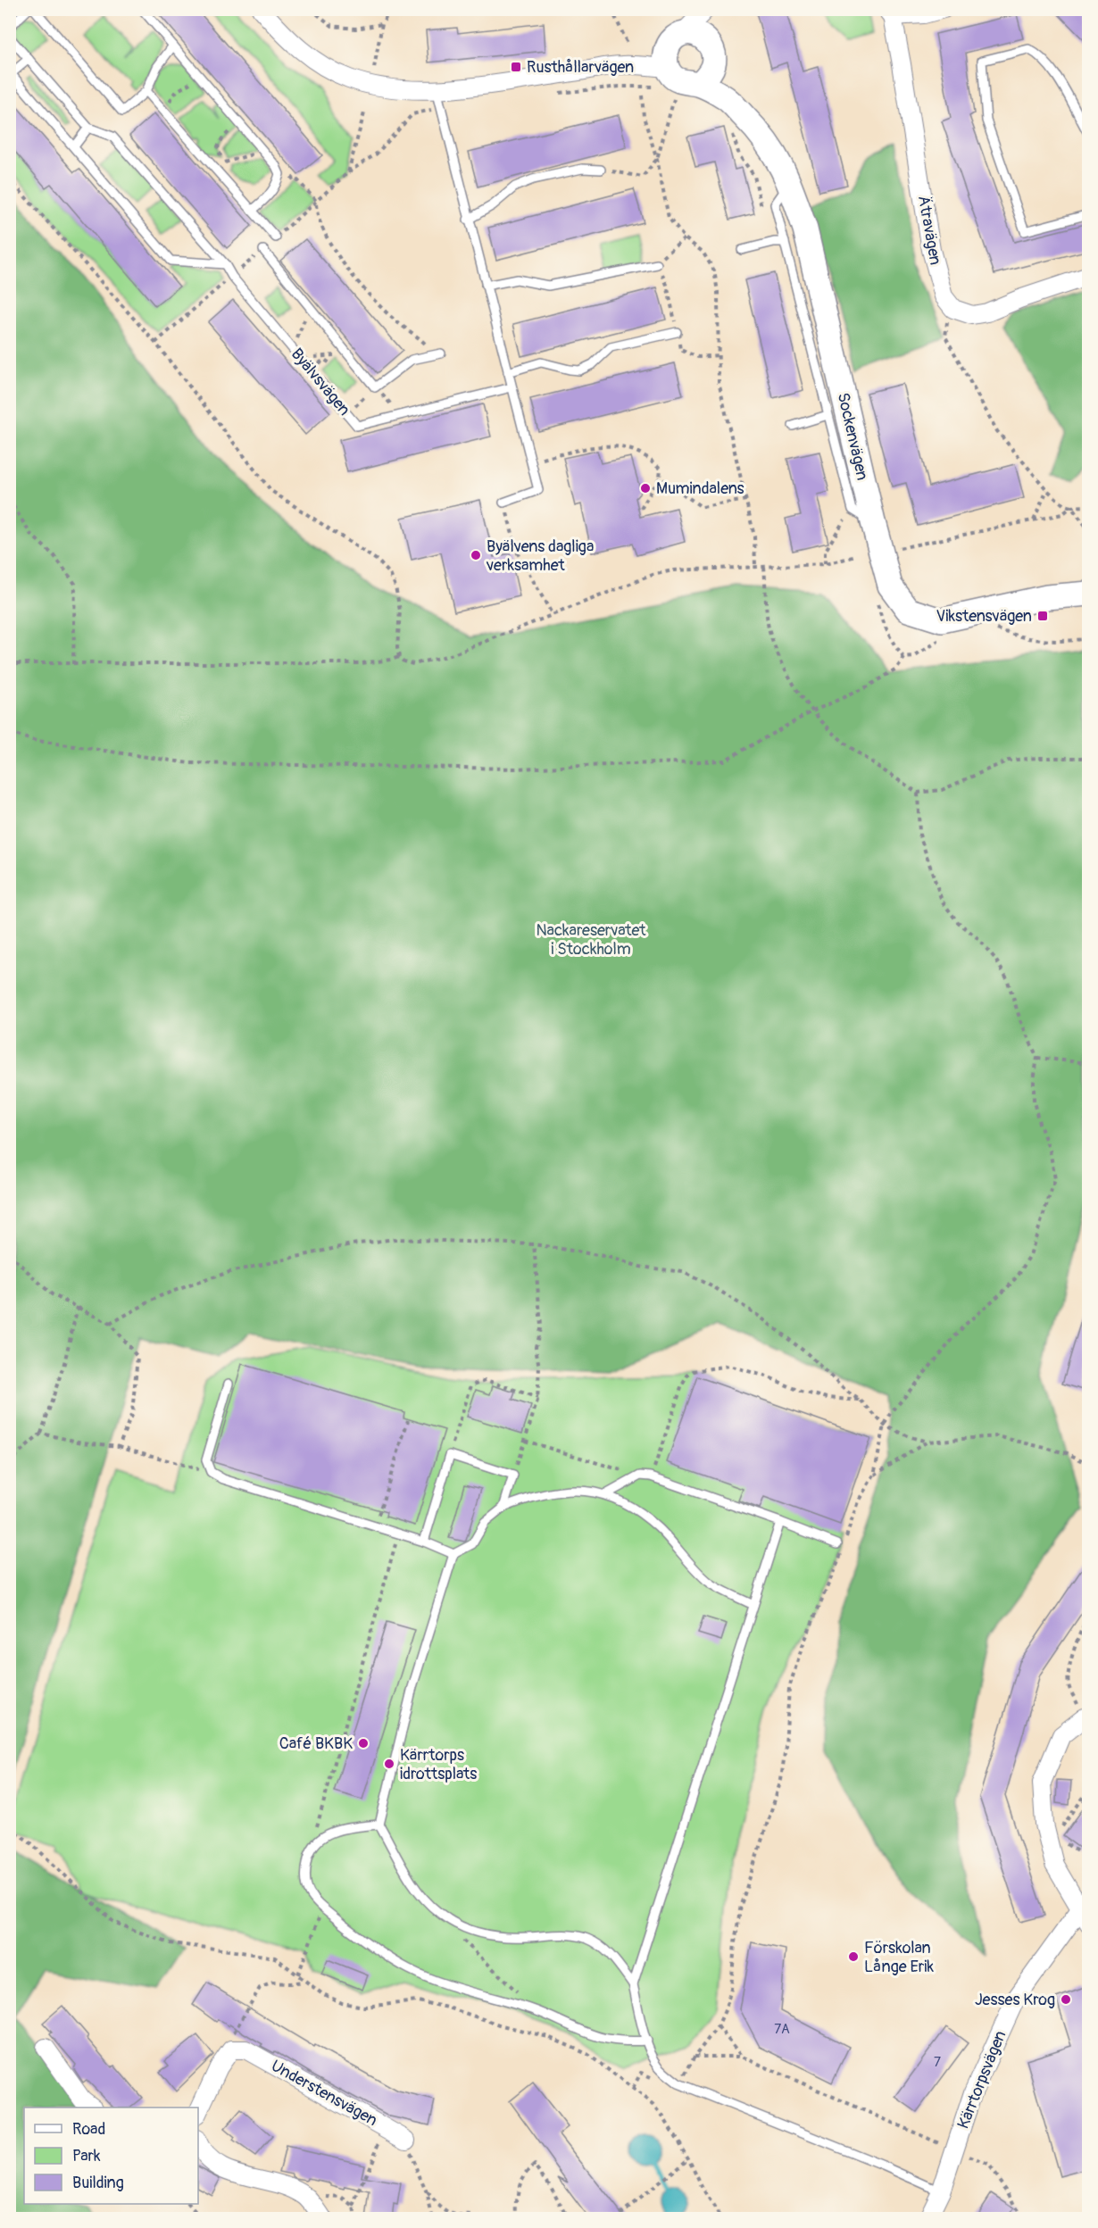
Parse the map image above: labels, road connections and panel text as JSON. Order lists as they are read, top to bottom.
{
  "streets": {
    "street": [
      "Ätravägen",
      "Sockenvägen",
      "Kärrtorpsvägen",
      "Understensvägen"
    ],
    "lane": ["Byälvsvägen"]
  },
  "parks": ["Nackareservatet i Stockholm"],
  "places": {
    "transit": ["Rusthållarvägen", "Vikstensvägen"],
    "other": [
      "Mumindalens",
      "Byälvens dagliga verksamhet",
      "Café BKBK",
      "Kärrtorps idrottsplats",
      "Förskolan Långe Erik",
      "Jesses Krog"
    ]
  },
  "house_numbers": ["7A", "7"],
  "legend": ["Road", "Park", "Building"]
}
